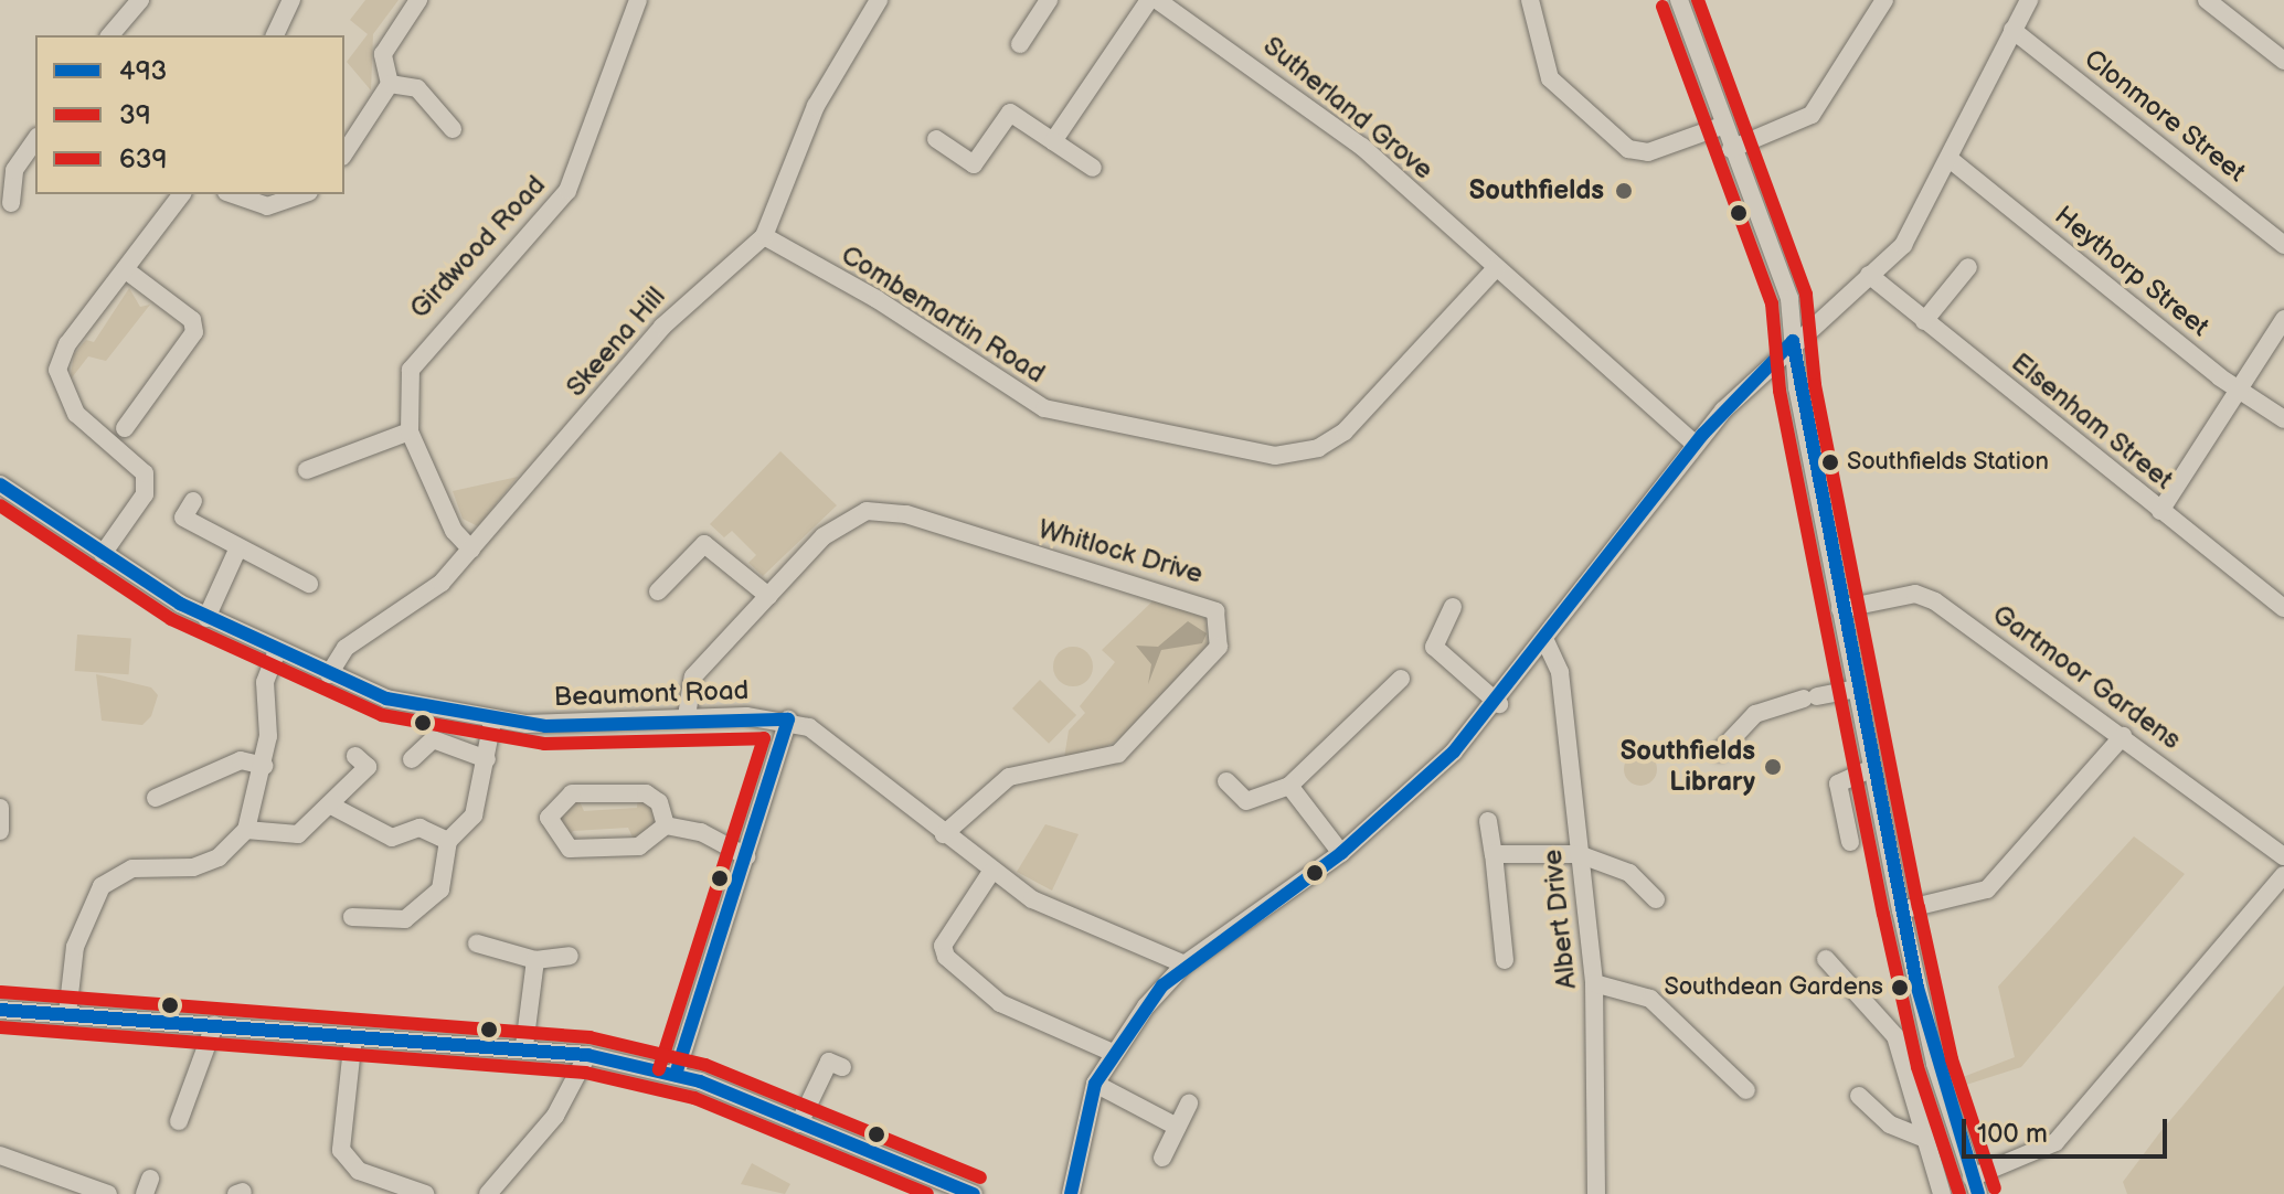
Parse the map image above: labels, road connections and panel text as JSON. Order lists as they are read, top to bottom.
{
  "streets": {
    "street": [
      "Sutherland Grove",
      "Clonmore Street",
      "Girdwood Road",
      "Heythorp Street",
      "Combemartin Road",
      "Skeena Hill",
      "Elsenham Street",
      "Whitlock Drive",
      "Gartmoor Gardens",
      "Beaumont Road",
      "Albert Drive"
    ]
  },
  "crossings": [
    ["Sutherland Grove", "Combemartin Road"],
    ["Girdwood Road", "Skeena Hill"],
    ["Combemartin Road", "Skeena Hill"],
    ["Skeena Hill", "Beaumont Road"],
    ["Whitlock Drive", "Beaumont Road"]
  ],
  "places": [
    "Southfields",
    "Southfields Station",
    "Southfields Library",
    "Southdean Gardens"
  ],
  "lines": ["transit line 639", "transit line 39", "transit line 493"],
  "legend": ["493", "39", "639"],
  "scale_bar": "100 m"
}
